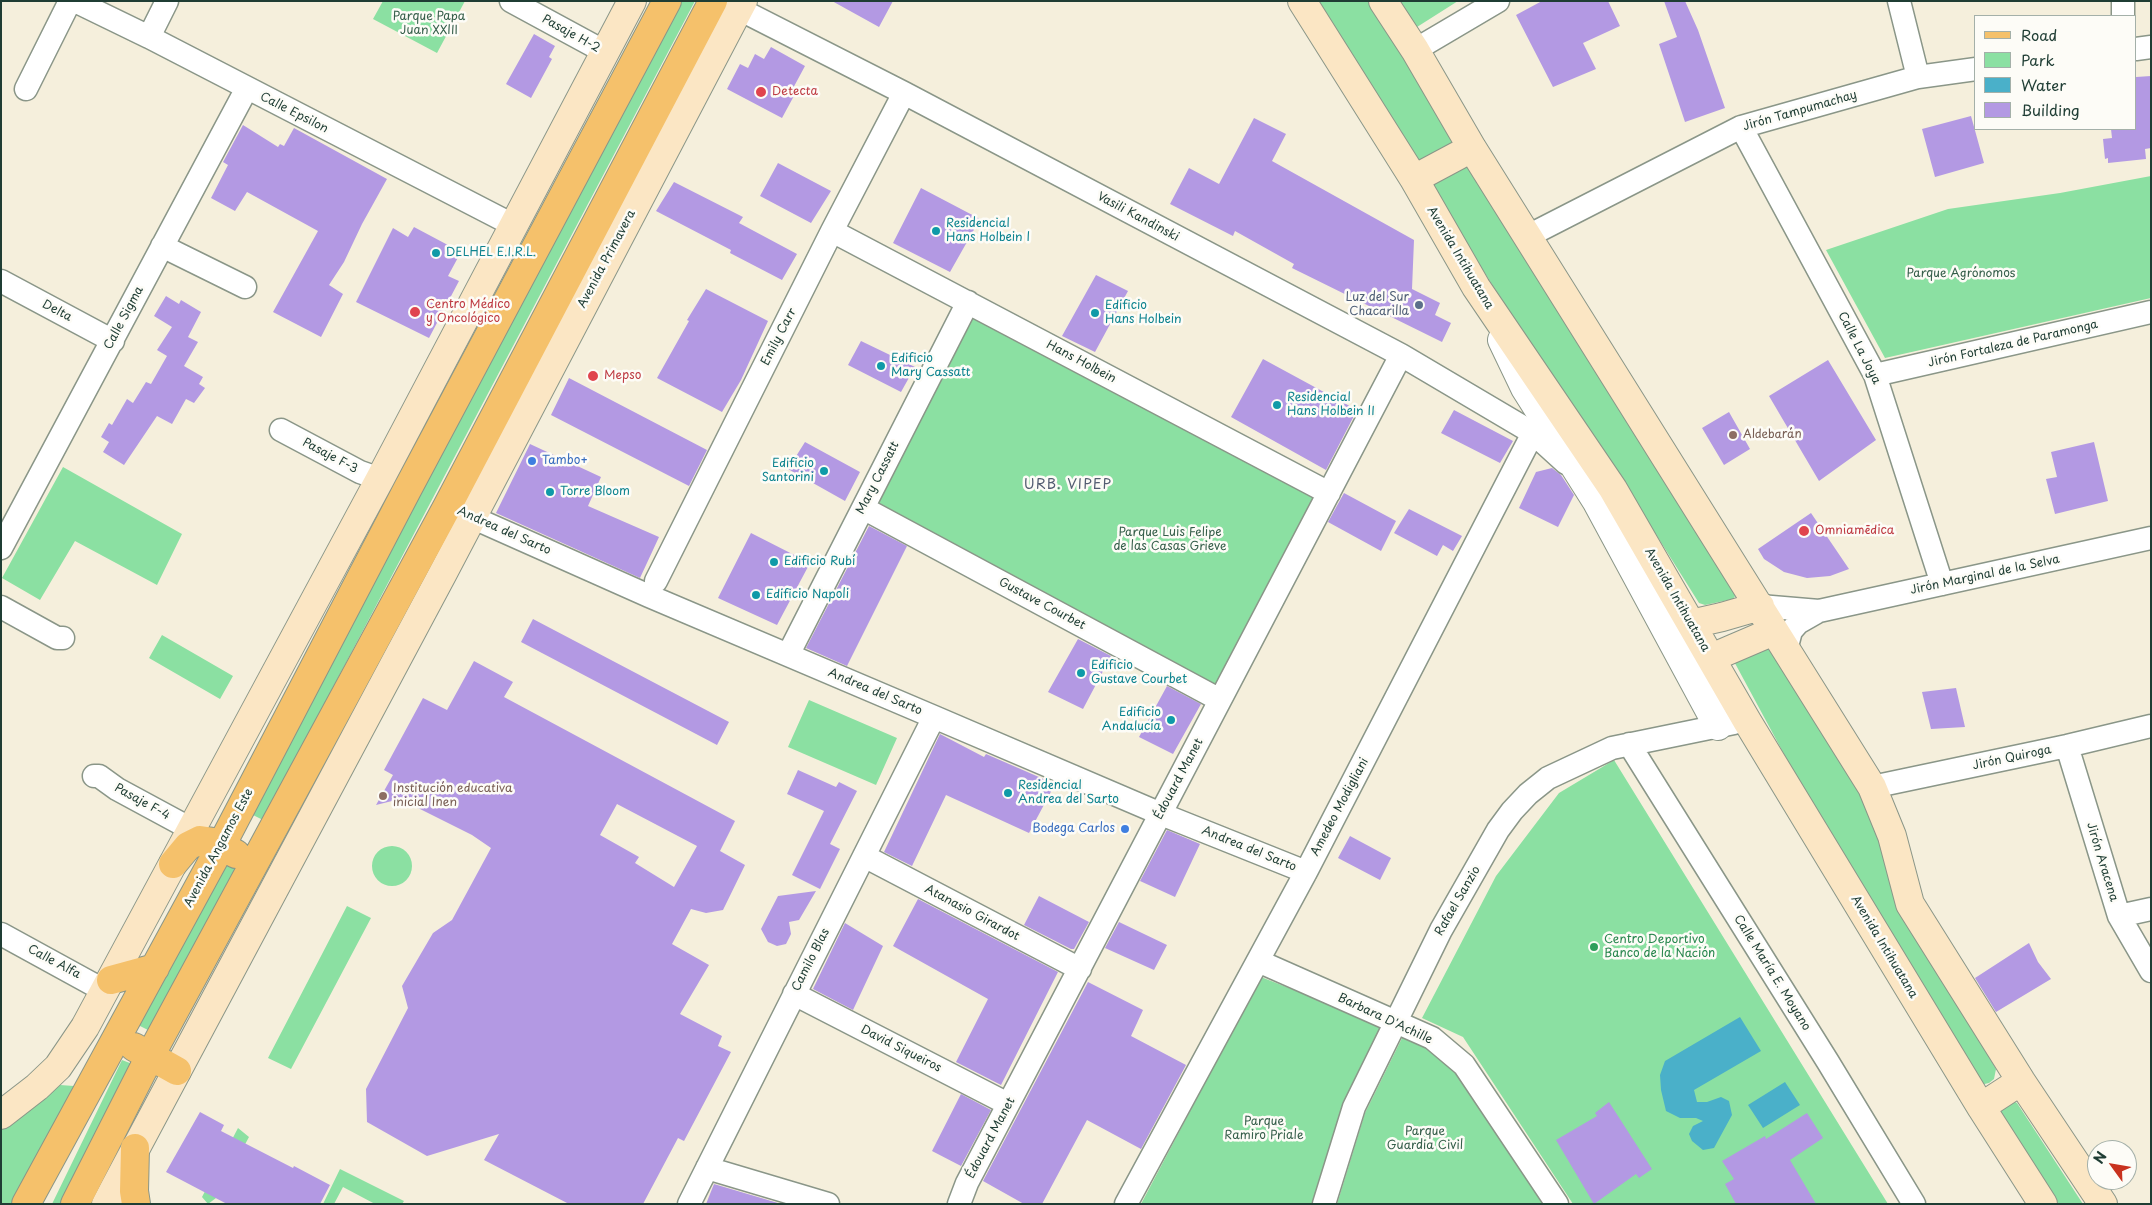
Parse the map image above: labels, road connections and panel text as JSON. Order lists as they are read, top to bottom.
{
  "streets": {
    "main road": ["Avenida Intihuatana", "Avenida Primavera", "Avenida Angamos Este"],
    "street": [
      "Pasaje H-2",
      "Jirón Tampumachay",
      "Calle Epsilon",
      "Vasili Kandinski",
      "Delta",
      "Calle Sigma",
      "Emily Carr",
      "Jirón Fortaleza de Paramonga",
      "Calle La Joya",
      "Hans Holbein",
      "Pasaje F-3",
      "Mary Cassatt",
      "Andrea del Sarto",
      "Jirón Marginal de la Selva",
      "Gustave Courbet",
      "Jirón Quiroga",
      "Édouard Manet",
      "Pasaje F-4",
      "Amedeo Modigliani",
      "Jirón Aracena",
      "Rafael Sanzio",
      "Atanasio Girardot",
      "Camilo Blas",
      "Calle Alfa",
      "Calle María E. Moyano",
      "Barbara D'Achille",
      "David Siqueiros"
    ]
  },
  "crossings": [
    ["Jirón Tampumachay", "Calle La Joya"],
    ["Calle Epsilon", "Calle Sigma"],
    ["Vasili Kandinski", "Avenida Primavera"],
    ["Vasili Kandinski", "Emily Carr"],
    ["Vasili Kandinski", "Édouard Manet"],
    ["Vasili Kandinski", "Amedeo Modigliani"],
    ["Avenida Intihuatana", "Rafael Sanzio"],
    ["Avenida Primavera", "Andrea del Sarto"],
    ["Delta", "Calle Sigma"],
    ["Emily Carr", "Hans Holbein"],
    ["Jirón Fortaleza de Paramonga", "Calle La Joya"],
    ["Calle La Joya", "Jirón Marginal de la Selva"],
    ["Hans Holbein", "Mary Cassatt"],
    ["Hans Holbein", "Édouard Manet"],
    ["Mary Cassatt", "Andrea del Sarto"],
    ["Mary Cassatt", "Gustave Courbet"],
    ["Andrea del Sarto", "Édouard Manet"],
    ["Andrea del Sarto", "Amedeo Modigliani"],
    ["Andrea del Sarto", "Camilo Blas"],
    ["Gustave Courbet", "Édouard Manet"],
    ["Jirón Quiroga", "Jirón Aracena"],
    ["Édouard Manet", "Atanasio Girardot"],
    ["Édouard Manet", "David Siqueiros"],
    ["Amedeo Modigliani", "Barbara D'Achille"],
    ["Rafael Sanzio", "Calle María E. Moyano"],
    ["Rafael Sanzio", "Barbara D'Achille"],
    ["Atanasio Girardot", "Camilo Blas"],
    ["Camilo Blas", "David Siqueiros"]
  ],
  "districts": ["URB. VIPEP"],
  "parks": [
    "Parque Papa Juan XXIII",
    "Parque Agrónomos",
    "Parque Luis Felipe de las Casas Grieve",
    "Parque Ramiro Priale",
    "Parque Guardia Civil"
  ],
  "places": [
    "Detecta",
    "Residencial Hans Holbein I",
    "DELHEL E.I.R.L.",
    "Luz del Sur Chacarilla",
    "Centro Médico y Oncológico",
    "Edificio Hans Holbein",
    "Edificio Mary Cassatt",
    "Mepso",
    "Residencial Hans Holbein II",
    "Aldebarán",
    "Tambo+",
    "Edificio Santorini",
    "Torre Bloom",
    "Omniamēdica",
    "Edificio Rubí",
    "Edificio Napoli",
    "Edificio Gustave Courbet",
    "Edificio Andalucía",
    "Residencial Andrea del Sarto",
    "Institución educativa inicial Inen",
    "Bodega Carlos",
    "Centro Deportivo Banco de la Nación"
  ],
  "legend": [
    "Road",
    "Park",
    "Water",
    "Building"
  ],
  "north": "top left"
}
